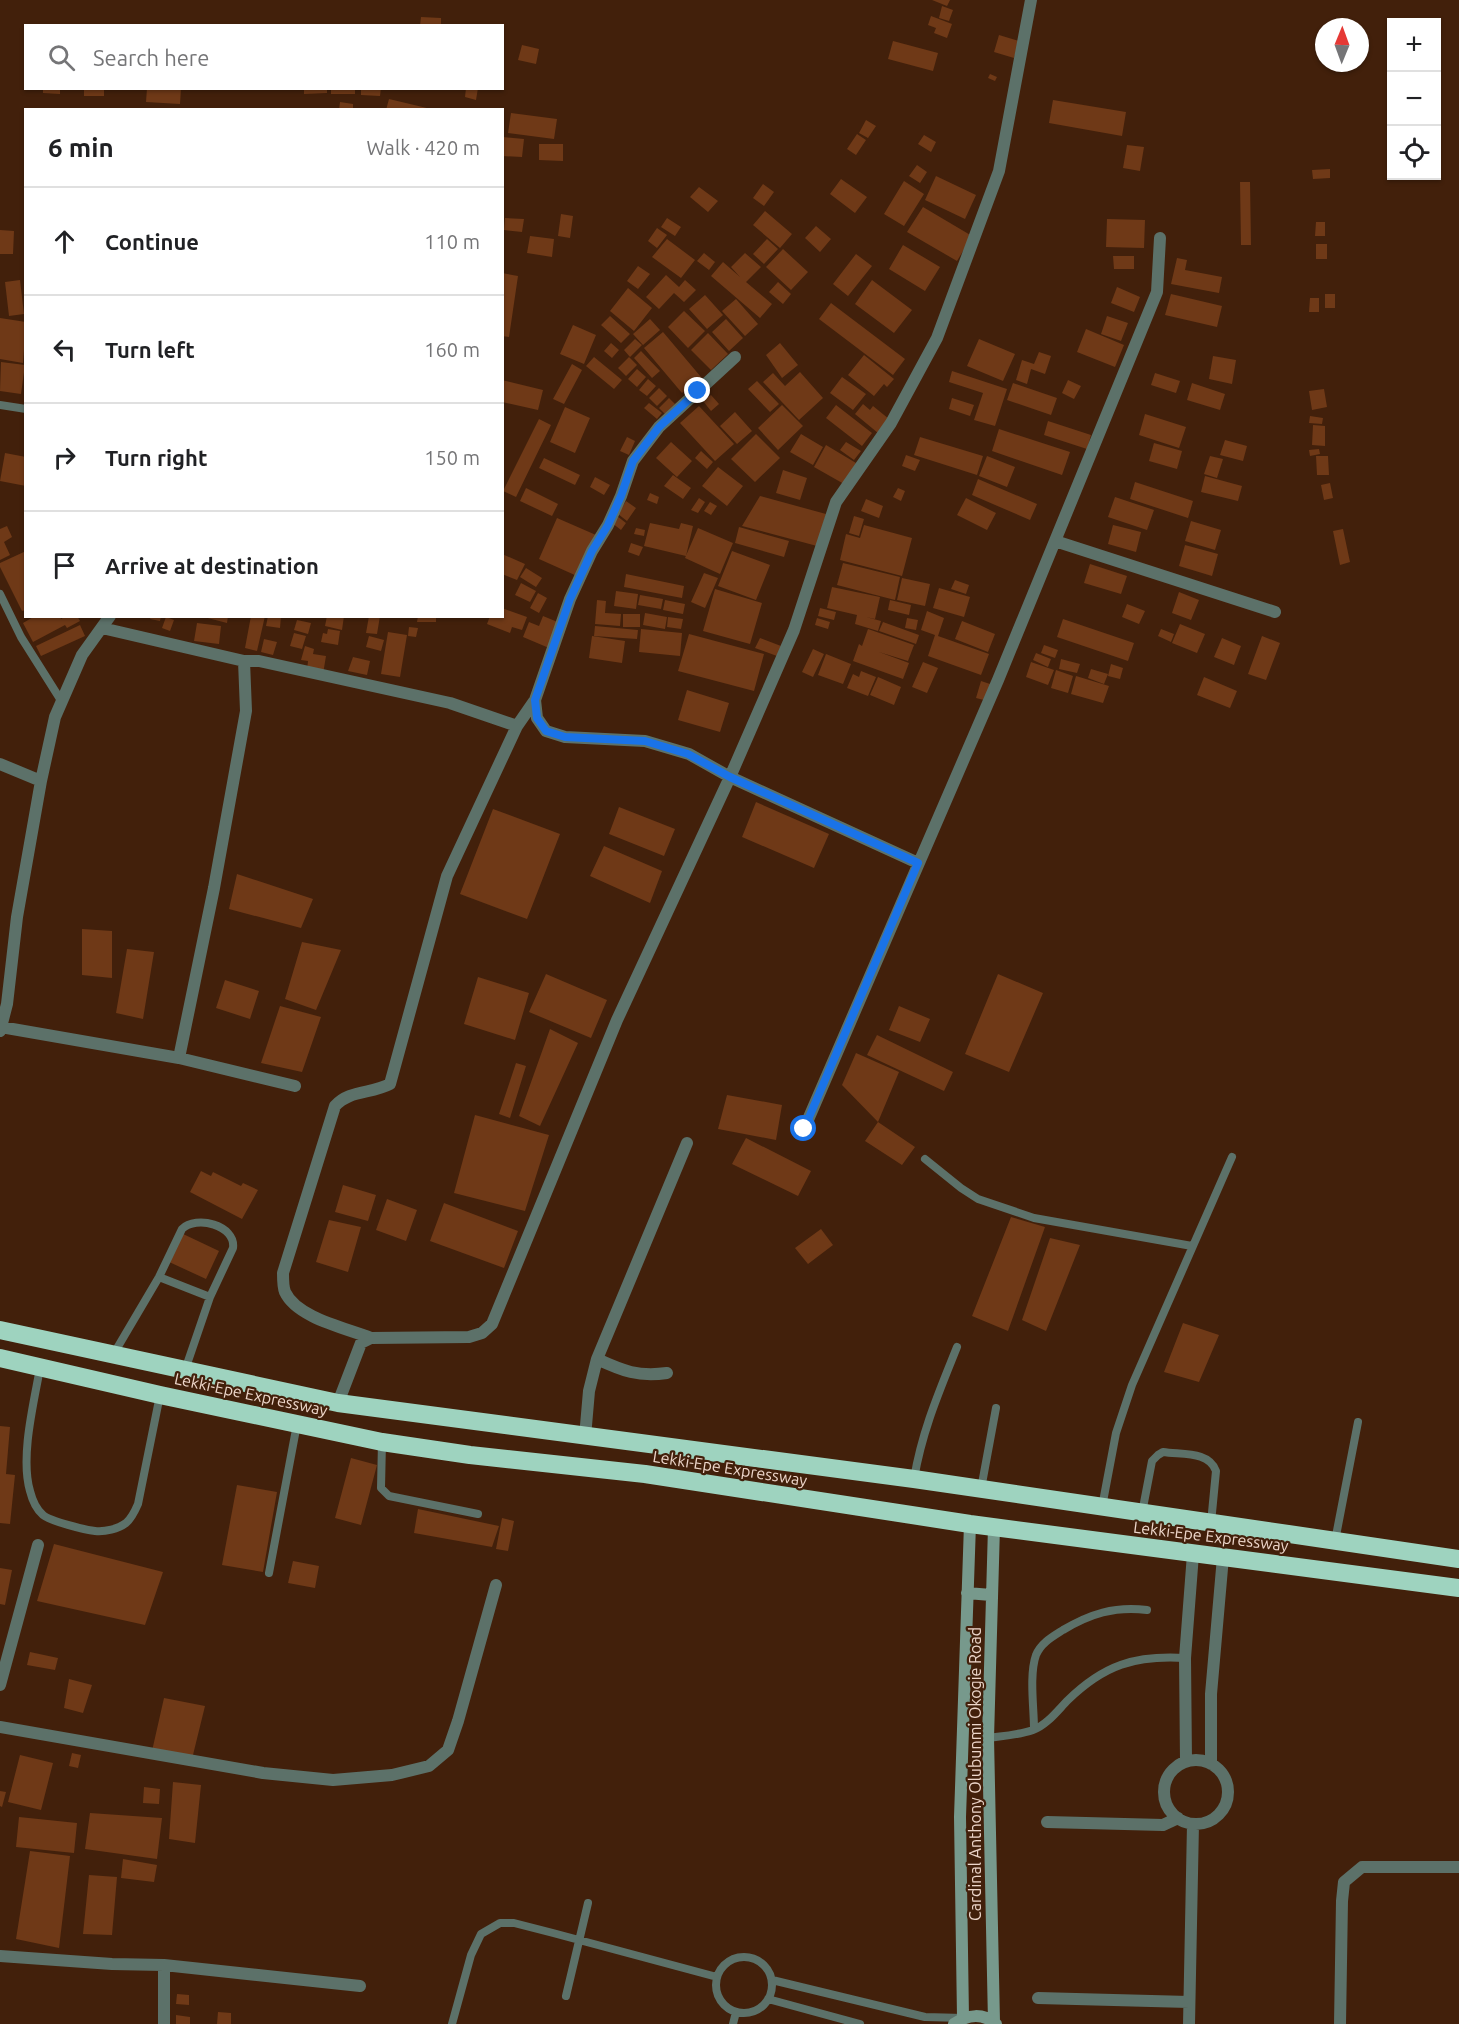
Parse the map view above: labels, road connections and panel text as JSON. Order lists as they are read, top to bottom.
{
  "streets": {
    "highway": ["Lekki-Epe Expressway"],
    "street": ["Cardinal Anthony Olubunmi Okogie Road"]
  },
  "crossings": [
    ["Lekki-Epe Expressway", "Cardinal Anthony Olubunmi Okogie Road"]
  ],
  "north": "top",
  "page": {
    "map_buttons": ["+", "−"],
    "search": "Search here",
    "heading": ["6 min", "Walk · 420 m"],
    "list": [
      ["Continue", "110 m"],
      ["Turn left", "160 m"],
      ["Turn right", "150 m"],
      "Arrive at destination"
    ]
  }
}
